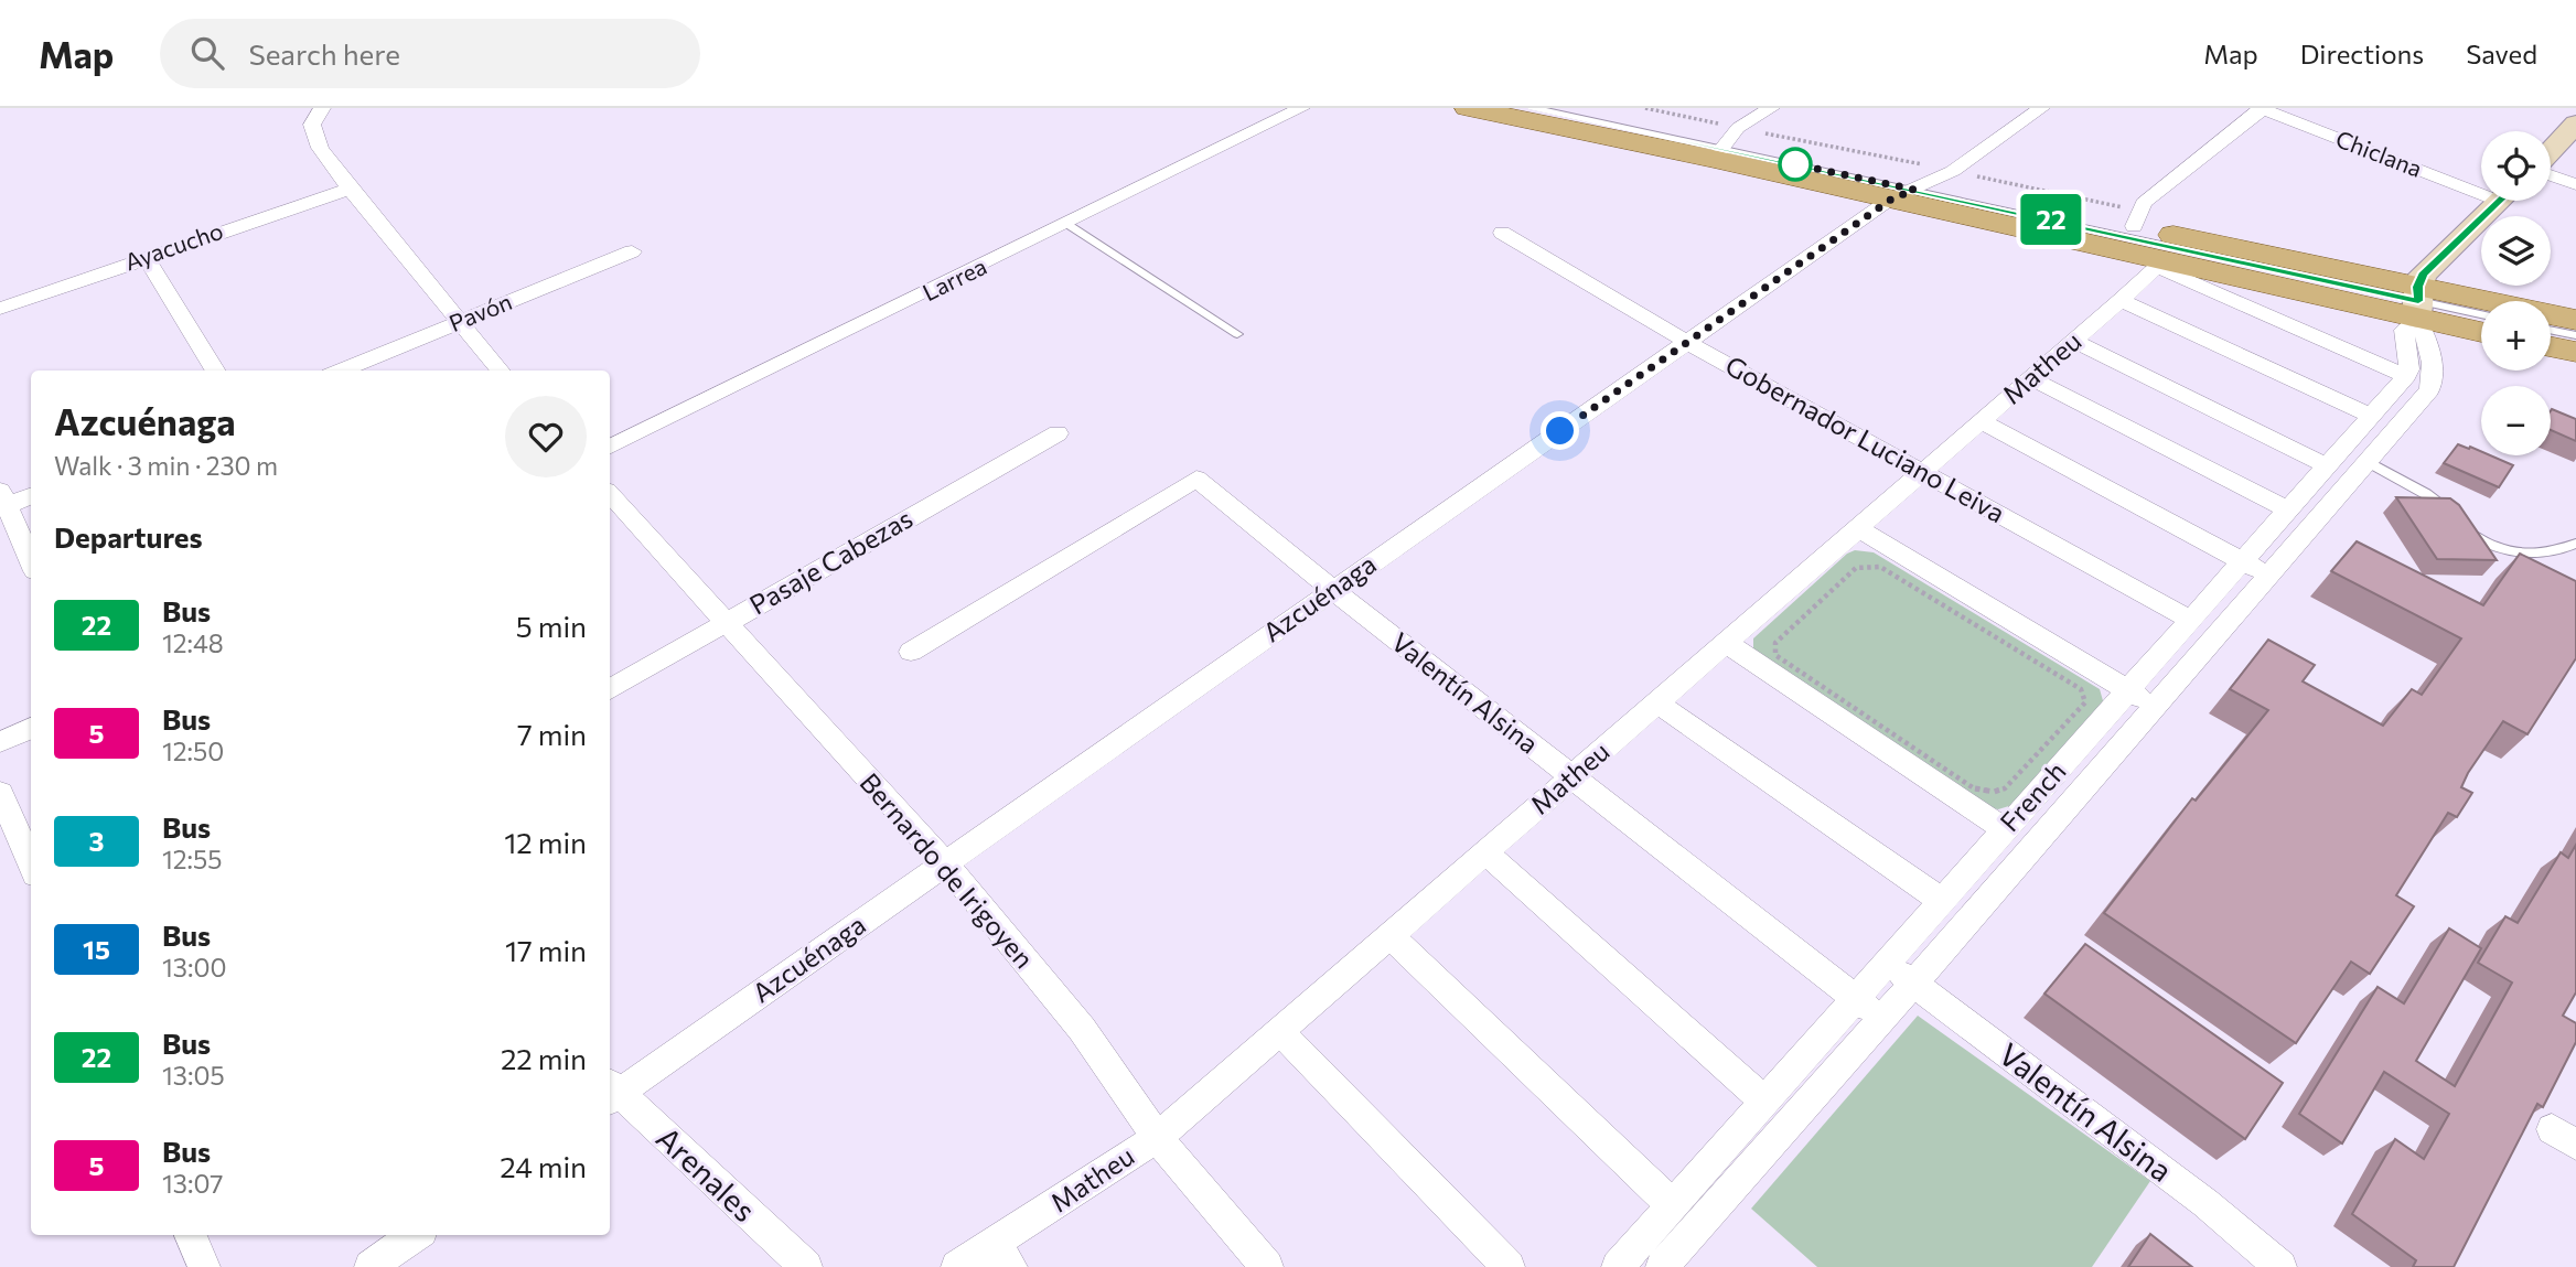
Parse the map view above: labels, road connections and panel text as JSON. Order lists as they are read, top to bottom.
{
  "streets": {
    "street": [
      "Chiclana",
      "Ayacucho",
      "Larrea",
      "Pavón",
      "Matheu",
      "Gobernador Luciano Leiva",
      "Pasaje Cabezas",
      "Azcuénaga",
      "Valentín Alsina",
      "French",
      "Bernardo de Irigoyen",
      "Arenales"
    ]
  },
  "crossings": [
    ["Matheu", "Gobernador Luciano Leiva"],
    ["Matheu", "Valentín Alsina"],
    ["Matheu", "Bernardo de Irigoyen"],
    ["Gobernador Luciano Leiva", "Azcuénaga"],
    ["Gobernador Luciano Leiva", "French"],
    ["Pasaje Cabezas", "Bernardo de Irigoyen"],
    ["Azcuénaga", "Valentín Alsina"],
    ["Azcuénaga", "Bernardo de Irigoyen"],
    ["Azcuénaga", "Arenales"],
    ["Valentín Alsina", "French"]
  ],
  "lines": ["bus line 22"],
  "page": {
    "header": "Map",
    "search": "Search here",
    "nav": ["Map", "Directions", "Saved"],
    "on_map": "22",
    "map_buttons": ["+", "−"],
    "heading": [
      ["Azcuénaga", "Walk · 3 min · 230 m"],
      "Departures"
    ],
    "list": [
      {
        "mark": "22",
        "name": "Bus",
        "note": "12:48",
        "value": "5 min"
      },
      {
        "mark": "5",
        "name": "Bus",
        "note": "12:50",
        "value": "7 min"
      },
      {
        "mark": "3",
        "name": "Bus",
        "note": "12:55",
        "value": "12 min"
      },
      {
        "mark": "15",
        "name": "Bus",
        "note": "13:00",
        "value": "17 min"
      },
      {
        "mark": "22",
        "name": "Bus",
        "note": "13:05",
        "value": "22 min"
      },
      {
        "mark": "5",
        "name": "Bus",
        "note": "13:07",
        "value": "24 min"
      }
    ]
  }
}
